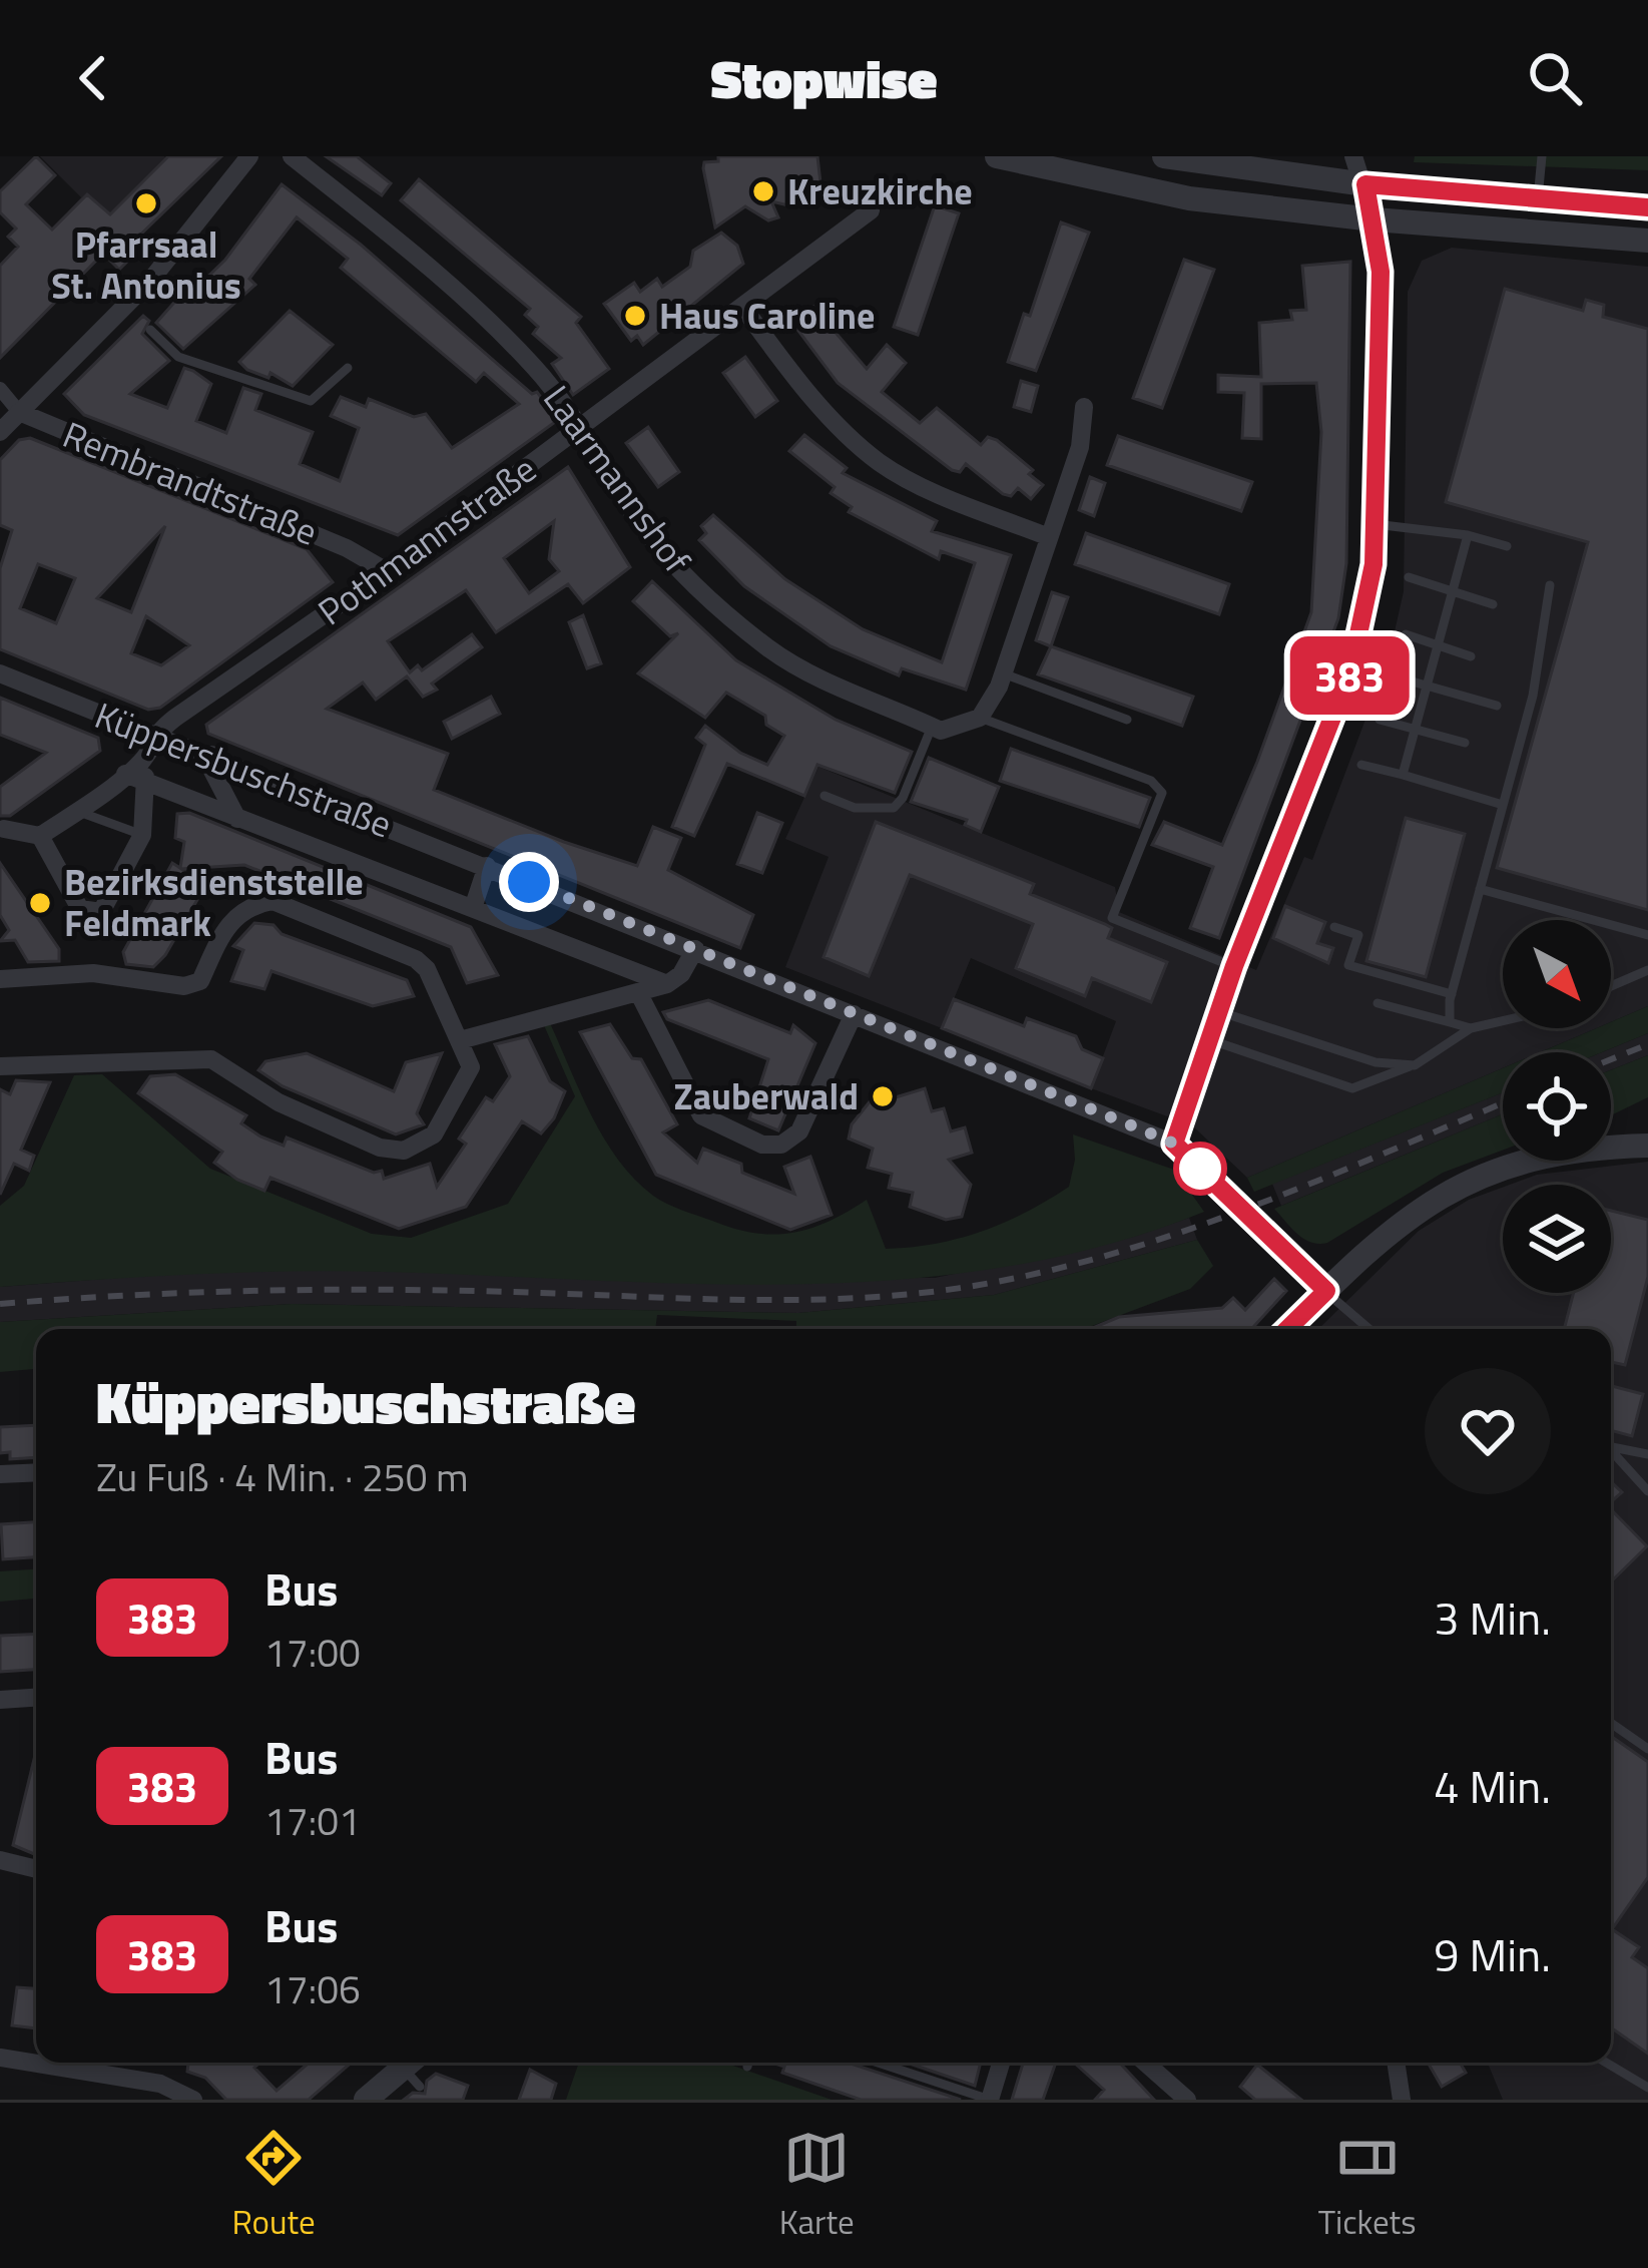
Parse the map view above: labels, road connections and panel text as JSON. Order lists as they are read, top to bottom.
{
  "streets": {
    "street": [
      "Laarmannshof",
      "Rembrandtstraße",
      "Pothmannstraße",
      "Küppersbuschstraße"
    ]
  },
  "crossings": [
    ["Laarmannshof", "Pothmannstraße"],
    ["Rembrandtstraße", "Pothmannstraße"],
    ["Pothmannstraße", "Küppersbuschstraße"]
  ],
  "places": [
    "Kreuzkirche",
    "Pfarrsaal St. Antonius",
    "Haus Caroline",
    "Bezirksdienststelle Feldmark",
    "Zauberwald"
  ],
  "lines": ["bus line 383"],
  "north": "bottom right",
  "page": {
    "header": "Stopwise",
    "on_map": "383",
    "heading": ["Küppersbuschstraße", "Zu Fuß · 4 Min. · 250 m"],
    "list": [
      {
        "mark": "383",
        "name": "Bus",
        "note": "17:00",
        "value": "3 Min."
      },
      {
        "mark": "383",
        "name": "Bus",
        "note": "17:01",
        "value": "4 Min."
      },
      {
        "mark": "383",
        "name": "Bus",
        "note": "17:06",
        "value": "9 Min."
      }
    ],
    "tabs": ["Route", "Karte", "Tickets"]
  }
}
